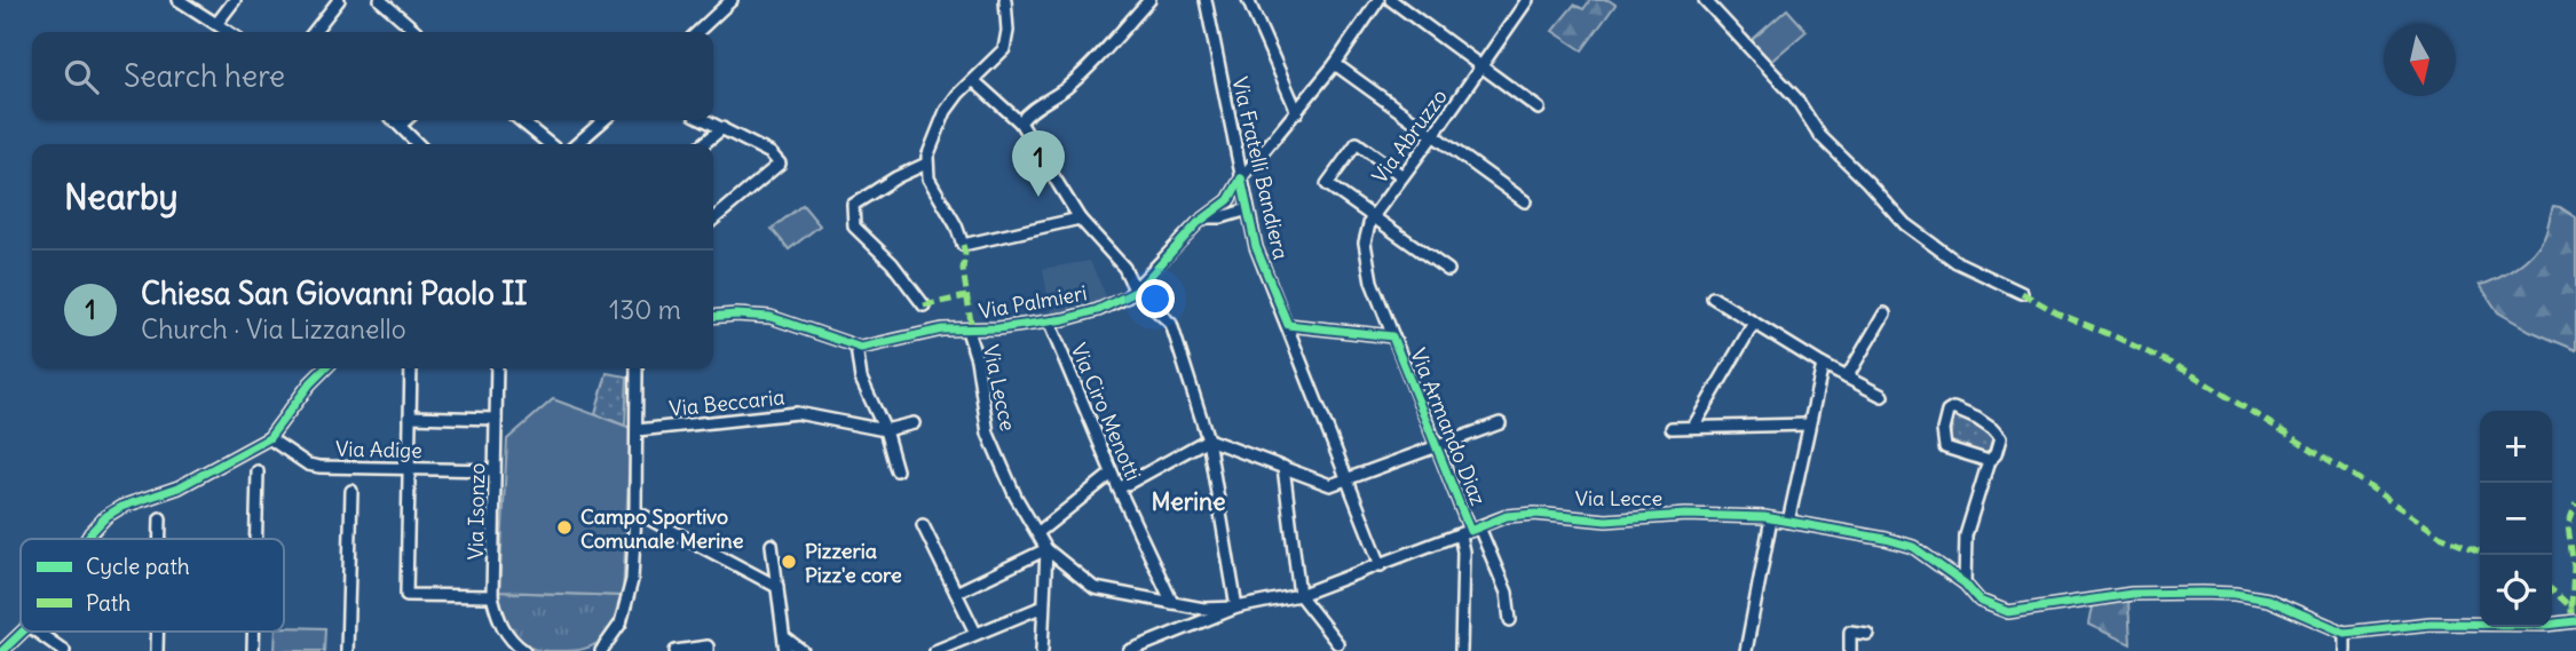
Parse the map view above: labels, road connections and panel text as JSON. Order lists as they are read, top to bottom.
{
  "streets": {
    "street": [
      "Via Abruzzo",
      "Via Fratelli Bandiera",
      "Via Palmieri",
      "Via Lecce",
      "Via Beccaria",
      "Via Ciro Menotti",
      "Via Armando Diaz",
      "Via Adige",
      "Via Isonzo"
    ]
  },
  "crossings": [
    ["Via Abruzzo", "Via Armando Diaz"],
    ["Via Fratelli Bandiera", "Via Palmieri"],
    ["Via Fratelli Bandiera", "Via Lecce"],
    ["Via Palmieri", "Via Lecce"],
    ["Via Palmieri", "Via Ciro Menotti"],
    ["Via Lecce", "Via Ciro Menotti"],
    ["Via Lecce", "Via Armando Diaz"],
    ["Via Adige", "Via Isonzo"]
  ],
  "districts": ["Merine"],
  "places": ["Campo Sportivo Comunale Merine", "Pizzeria Pizz'e core"],
  "legend": ["Cycle path", "Path"],
  "north": "bottom",
  "page": {
    "search": "Search here",
    "pins": "1",
    "heading": "Nearby",
    "list": [
      {
        "mark": "1",
        "name": "Chiesa San Giovanni Paolo II",
        "note": "Church · Via Lizzanello",
        "value": "130 m"
      }
    ],
    "map_buttons": ["+", "−"]
  }
}
